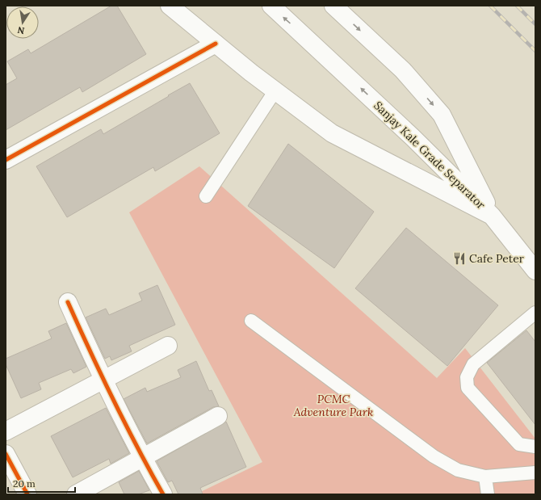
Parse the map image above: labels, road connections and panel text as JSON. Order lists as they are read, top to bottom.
{
  "streets": {
    "main road": ["Sanjay Kale Grade Separator"]
  },
  "parks": ["PCMC Adventure Park"],
  "places": {
    "restaurant": ["Cafe Peter"]
  },
  "scale_bar": "20 m",
  "north": "bottom"
}
